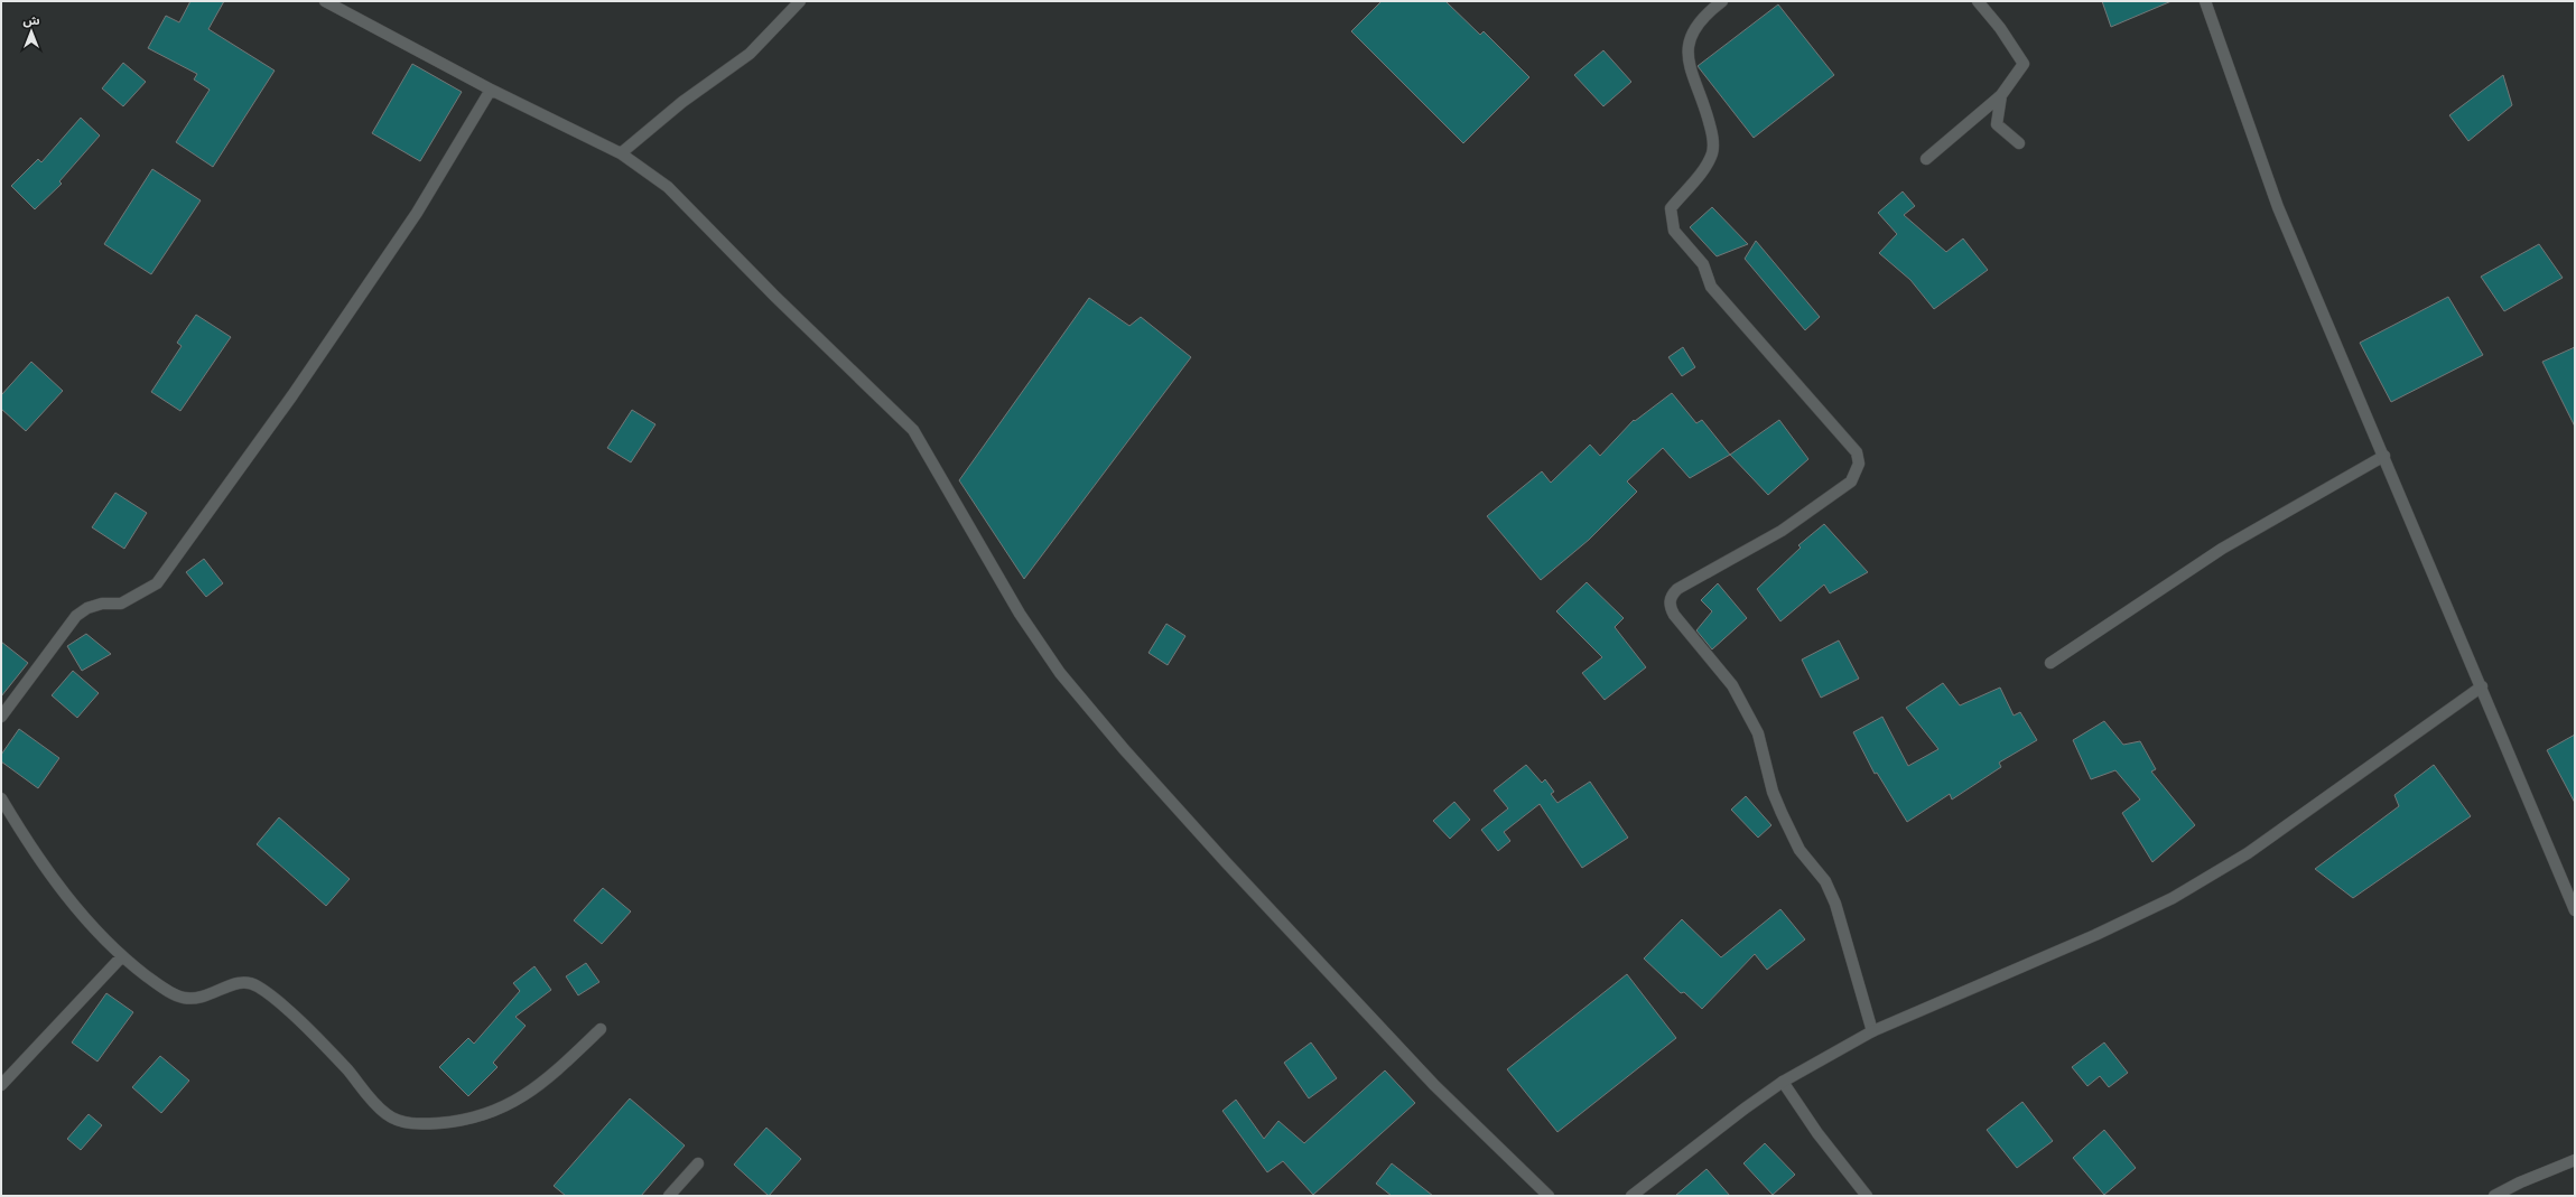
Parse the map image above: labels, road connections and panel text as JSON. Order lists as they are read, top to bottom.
{
  "north": "top"
}
